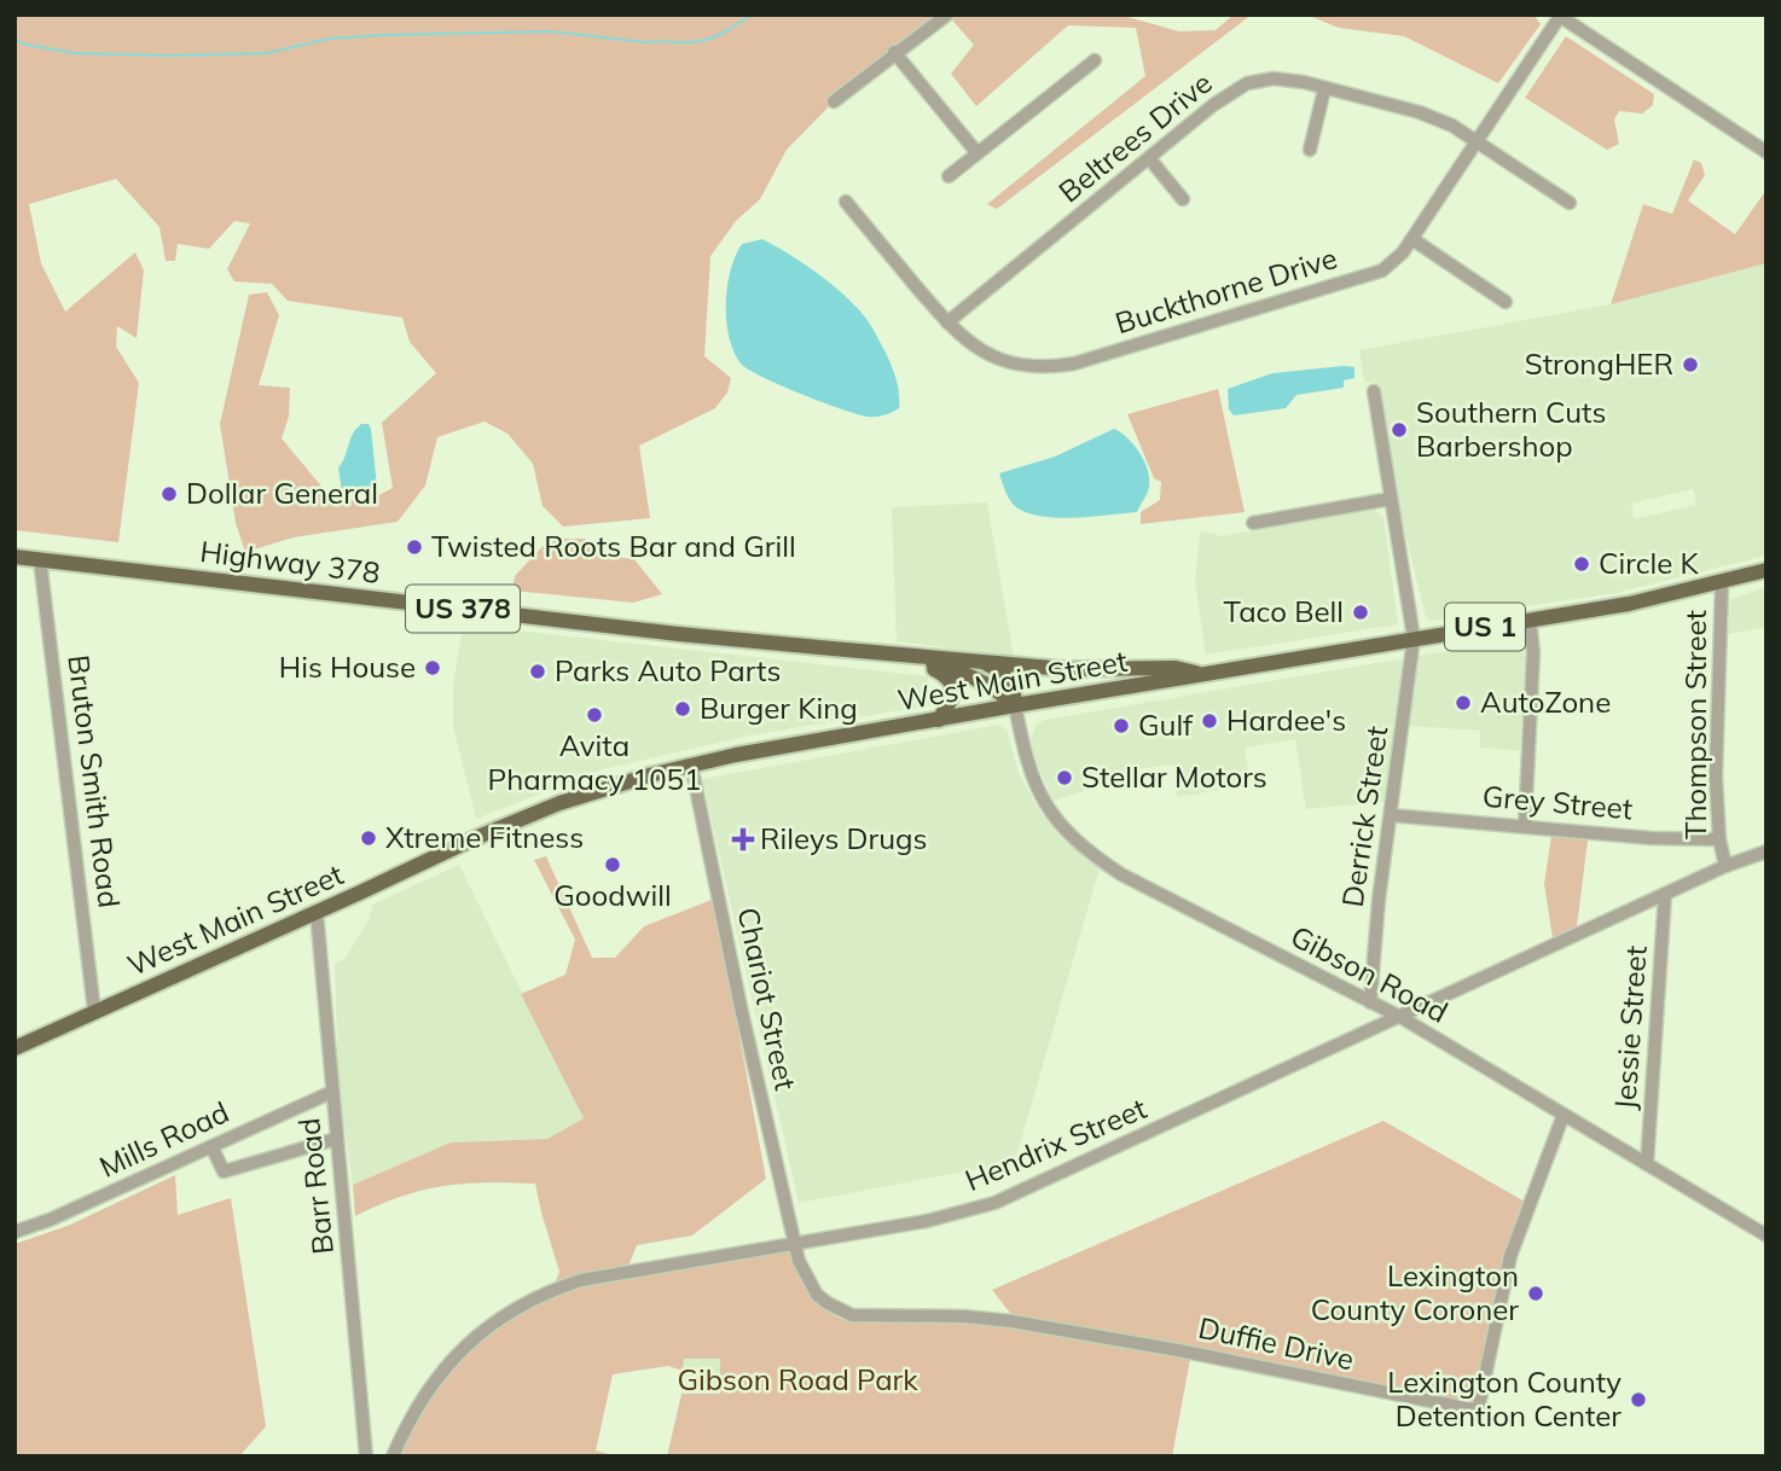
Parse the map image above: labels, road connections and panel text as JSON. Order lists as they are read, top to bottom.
{
  "streets": {
    "main road": [
      "Highway 378",
      "US 378",
      "US 1",
      "West Main Street"
    ],
    "street": [
      "Beltrees Drive",
      "Buckthorne Drive",
      "Thompson Street",
      "Bruton Smith Road",
      "Grey Street",
      "Derrick Street",
      "Gibson Road",
      "Chariot Street",
      "Jessie Street",
      "Mills Road",
      "Hendrix Street",
      "Barr Road",
      "Duffie Drive"
    ]
  },
  "crossings": [
    ["Beltrees Drive", "Buckthorne Drive"],
    ["Highway 378", "US 378"],
    ["Highway 378", "Bruton Smith Road"],
    ["US 378", "West Main Street"],
    ["US 378", "Gibson Road"],
    ["West Main Street", "Thompson Street"],
    ["West Main Street", "Bruton Smith Road"],
    ["West Main Street", "Derrick Street"],
    ["West Main Street", "Gibson Road"],
    ["West Main Street", "Chariot Street"],
    ["West Main Street", "Barr Road"],
    ["Thompson Street", "Grey Street"],
    ["Thompson Street", "Hendrix Street"],
    ["Grey Street", "Derrick Street"],
    ["Derrick Street", "Gibson Road"],
    ["Gibson Road", "Jessie Street"],
    ["Gibson Road", "Hendrix Street"],
    ["Gibson Road", "Duffie Drive"],
    ["Chariot Street", "Hendrix Street"],
    ["Chariot Street", "Duffie Drive"],
    ["Jessie Street", "Hendrix Street"],
    ["Mills Road", "Barr Road"],
    ["Hendrix Street", "Duffie Drive"]
  ],
  "parks": ["Gibson Road Park"],
  "places": {
    "other": [
      "StrongHER",
      "Southern Cuts Barbershop",
      "Dollar General",
      "Twisted Roots Bar and Grill",
      "Circle K",
      "Taco Bell",
      "His House",
      "Parks Auto Parts",
      "AutoZone",
      "Burger King",
      "Avita Pharmacy 1051",
      "Hardee's",
      "Gulf",
      "Stellar Motors",
      "Xtreme Fitness",
      "Goodwill",
      "Lexington County Coroner",
      "Lexington County Detention Center"
    ],
    "health": ["Rileys Drugs"]
  }
}
